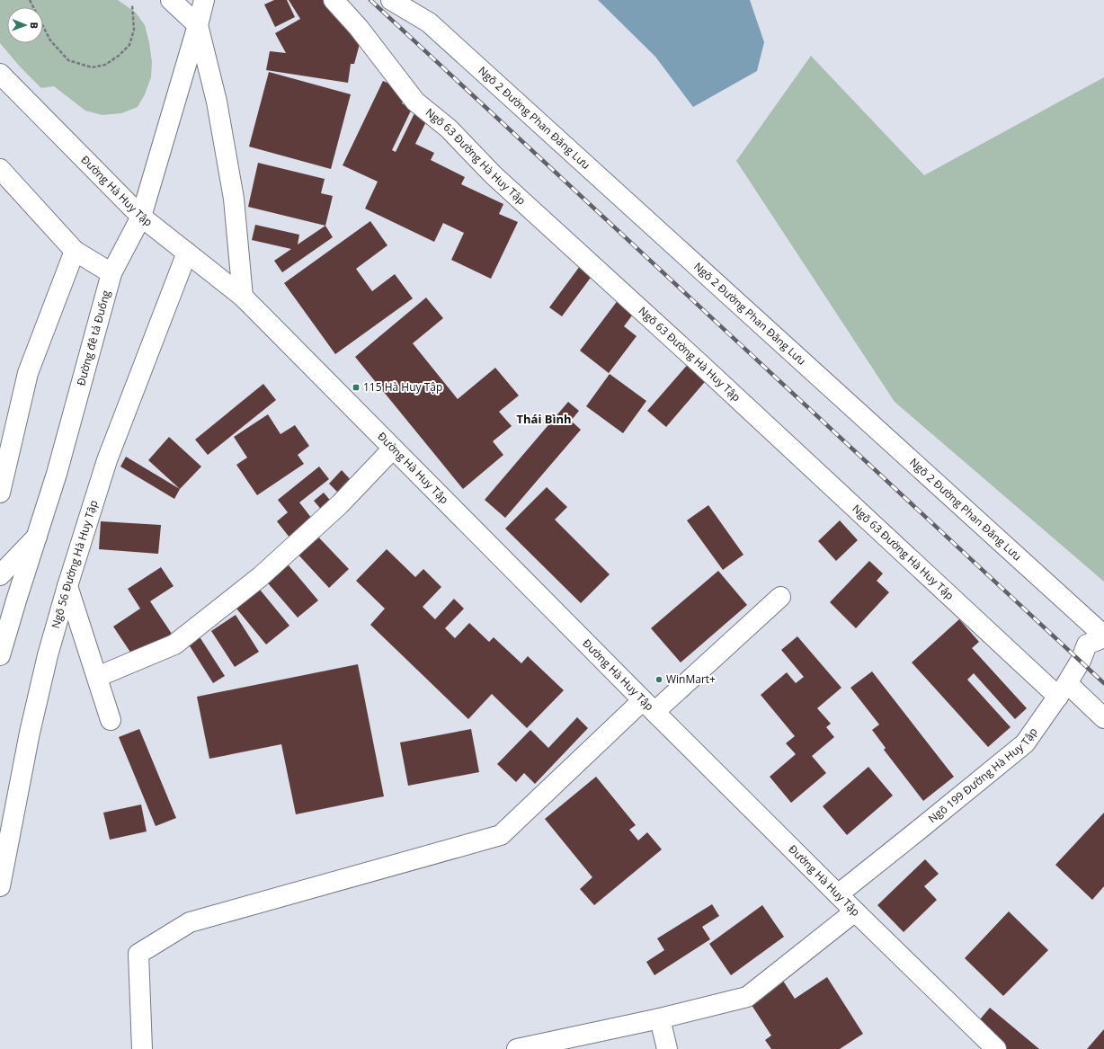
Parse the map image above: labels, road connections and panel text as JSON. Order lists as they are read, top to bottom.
{
  "streets": {
    "street": [
      "Ngõ 2 Đường Phan Đăng Lưu",
      "Ngõ 63 Đường Hà Huy Tập",
      "Đường Hà Huy Tập",
      "Đường đê tả Đuống",
      "Ngõ 56 Đường Hà Huy Tập",
      "Ngõ 199 Đường Hà Huy Tập"
    ]
  },
  "crossings": [
    ["Ngõ 2 Đường Phan Đăng Lưu", "Ngõ 199 Đường Hà Huy Tập"],
    ["Ngõ 63 Đường Hà Huy Tập", "Ngõ 199 Đường Hà Huy Tập"],
    ["Đường Hà Huy Tập", "Đường đê tả Đuống"],
    ["Đường Hà Huy Tập", "Ngõ 56 Đường Hà Huy Tập"],
    ["Đường Hà Huy Tập", "Ngõ 199 Đường Hà Huy Tập"]
  ],
  "districts": ["Thái Bình"],
  "places": {
    "transit": ["115 Hà Huy Tập"],
    "other": ["WinMart+"]
  },
  "north": "right"
}
